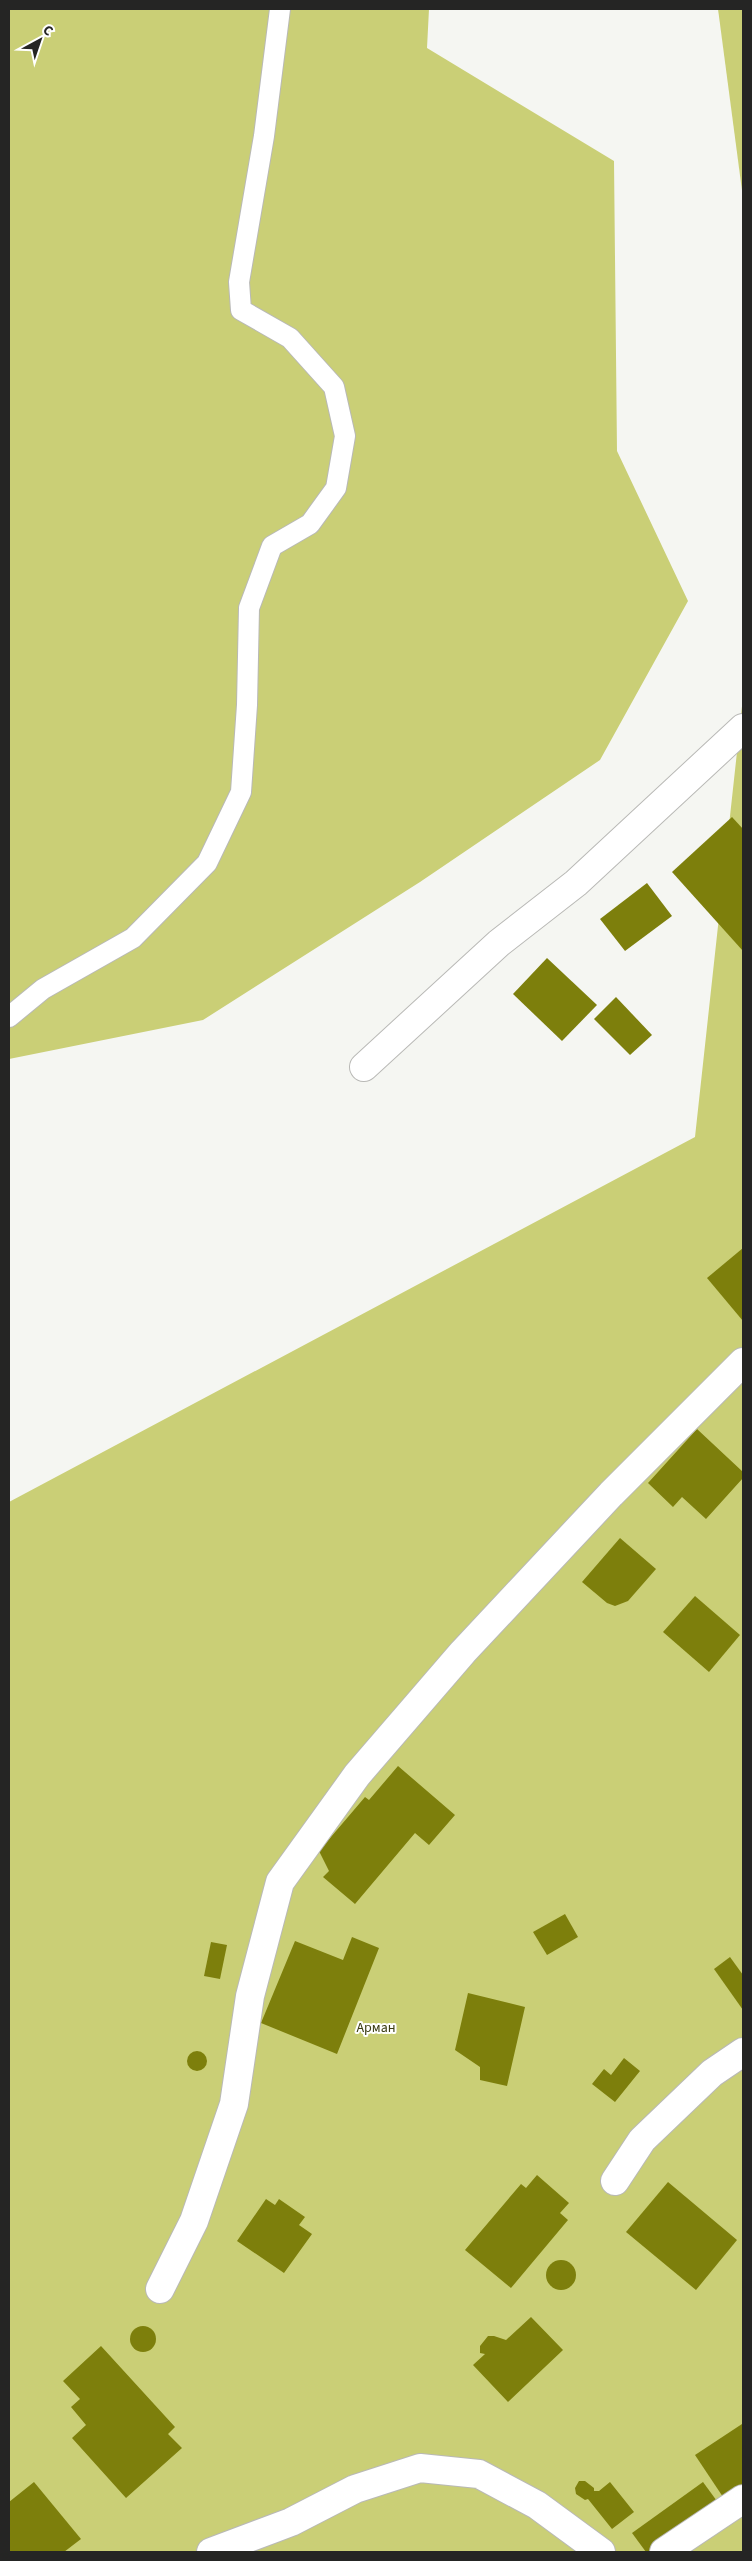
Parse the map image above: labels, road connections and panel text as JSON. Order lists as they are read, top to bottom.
{
  "parks": ["Арман"],
  "north": "top right"
}
